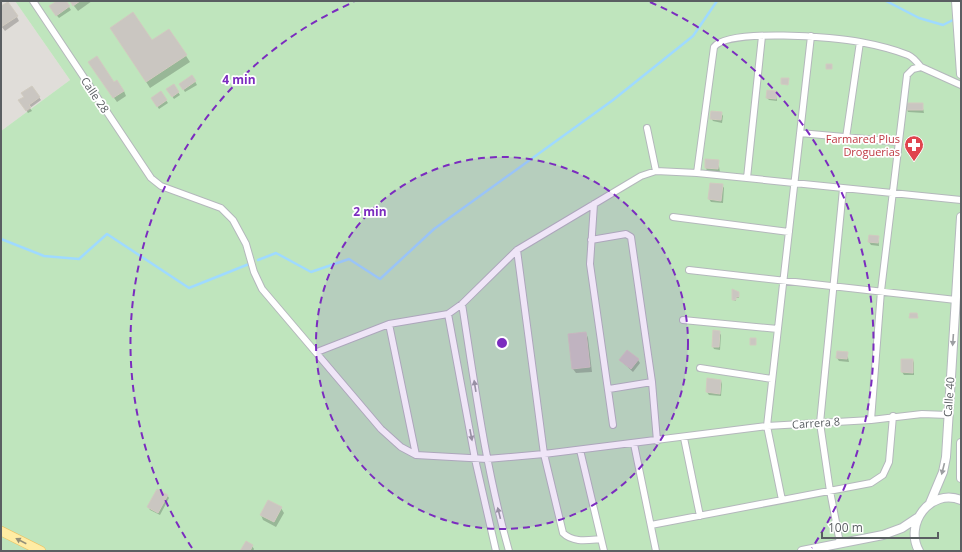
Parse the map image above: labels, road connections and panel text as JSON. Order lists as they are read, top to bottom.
{
  "streets": {
    "main road": ["Calle 40"],
    "street": ["Calle 28", "Carrera 8"]
  },
  "crossings": [
    ["Calle 40", "Carrera 8"]
  ],
  "one_way": ["Calle 40"],
  "places": {
    "pharmacy": ["Farmared Plus Droguerias"]
  },
  "scale_bar": "100 m",
  "rings": ["4 min", "2 min"]
}
